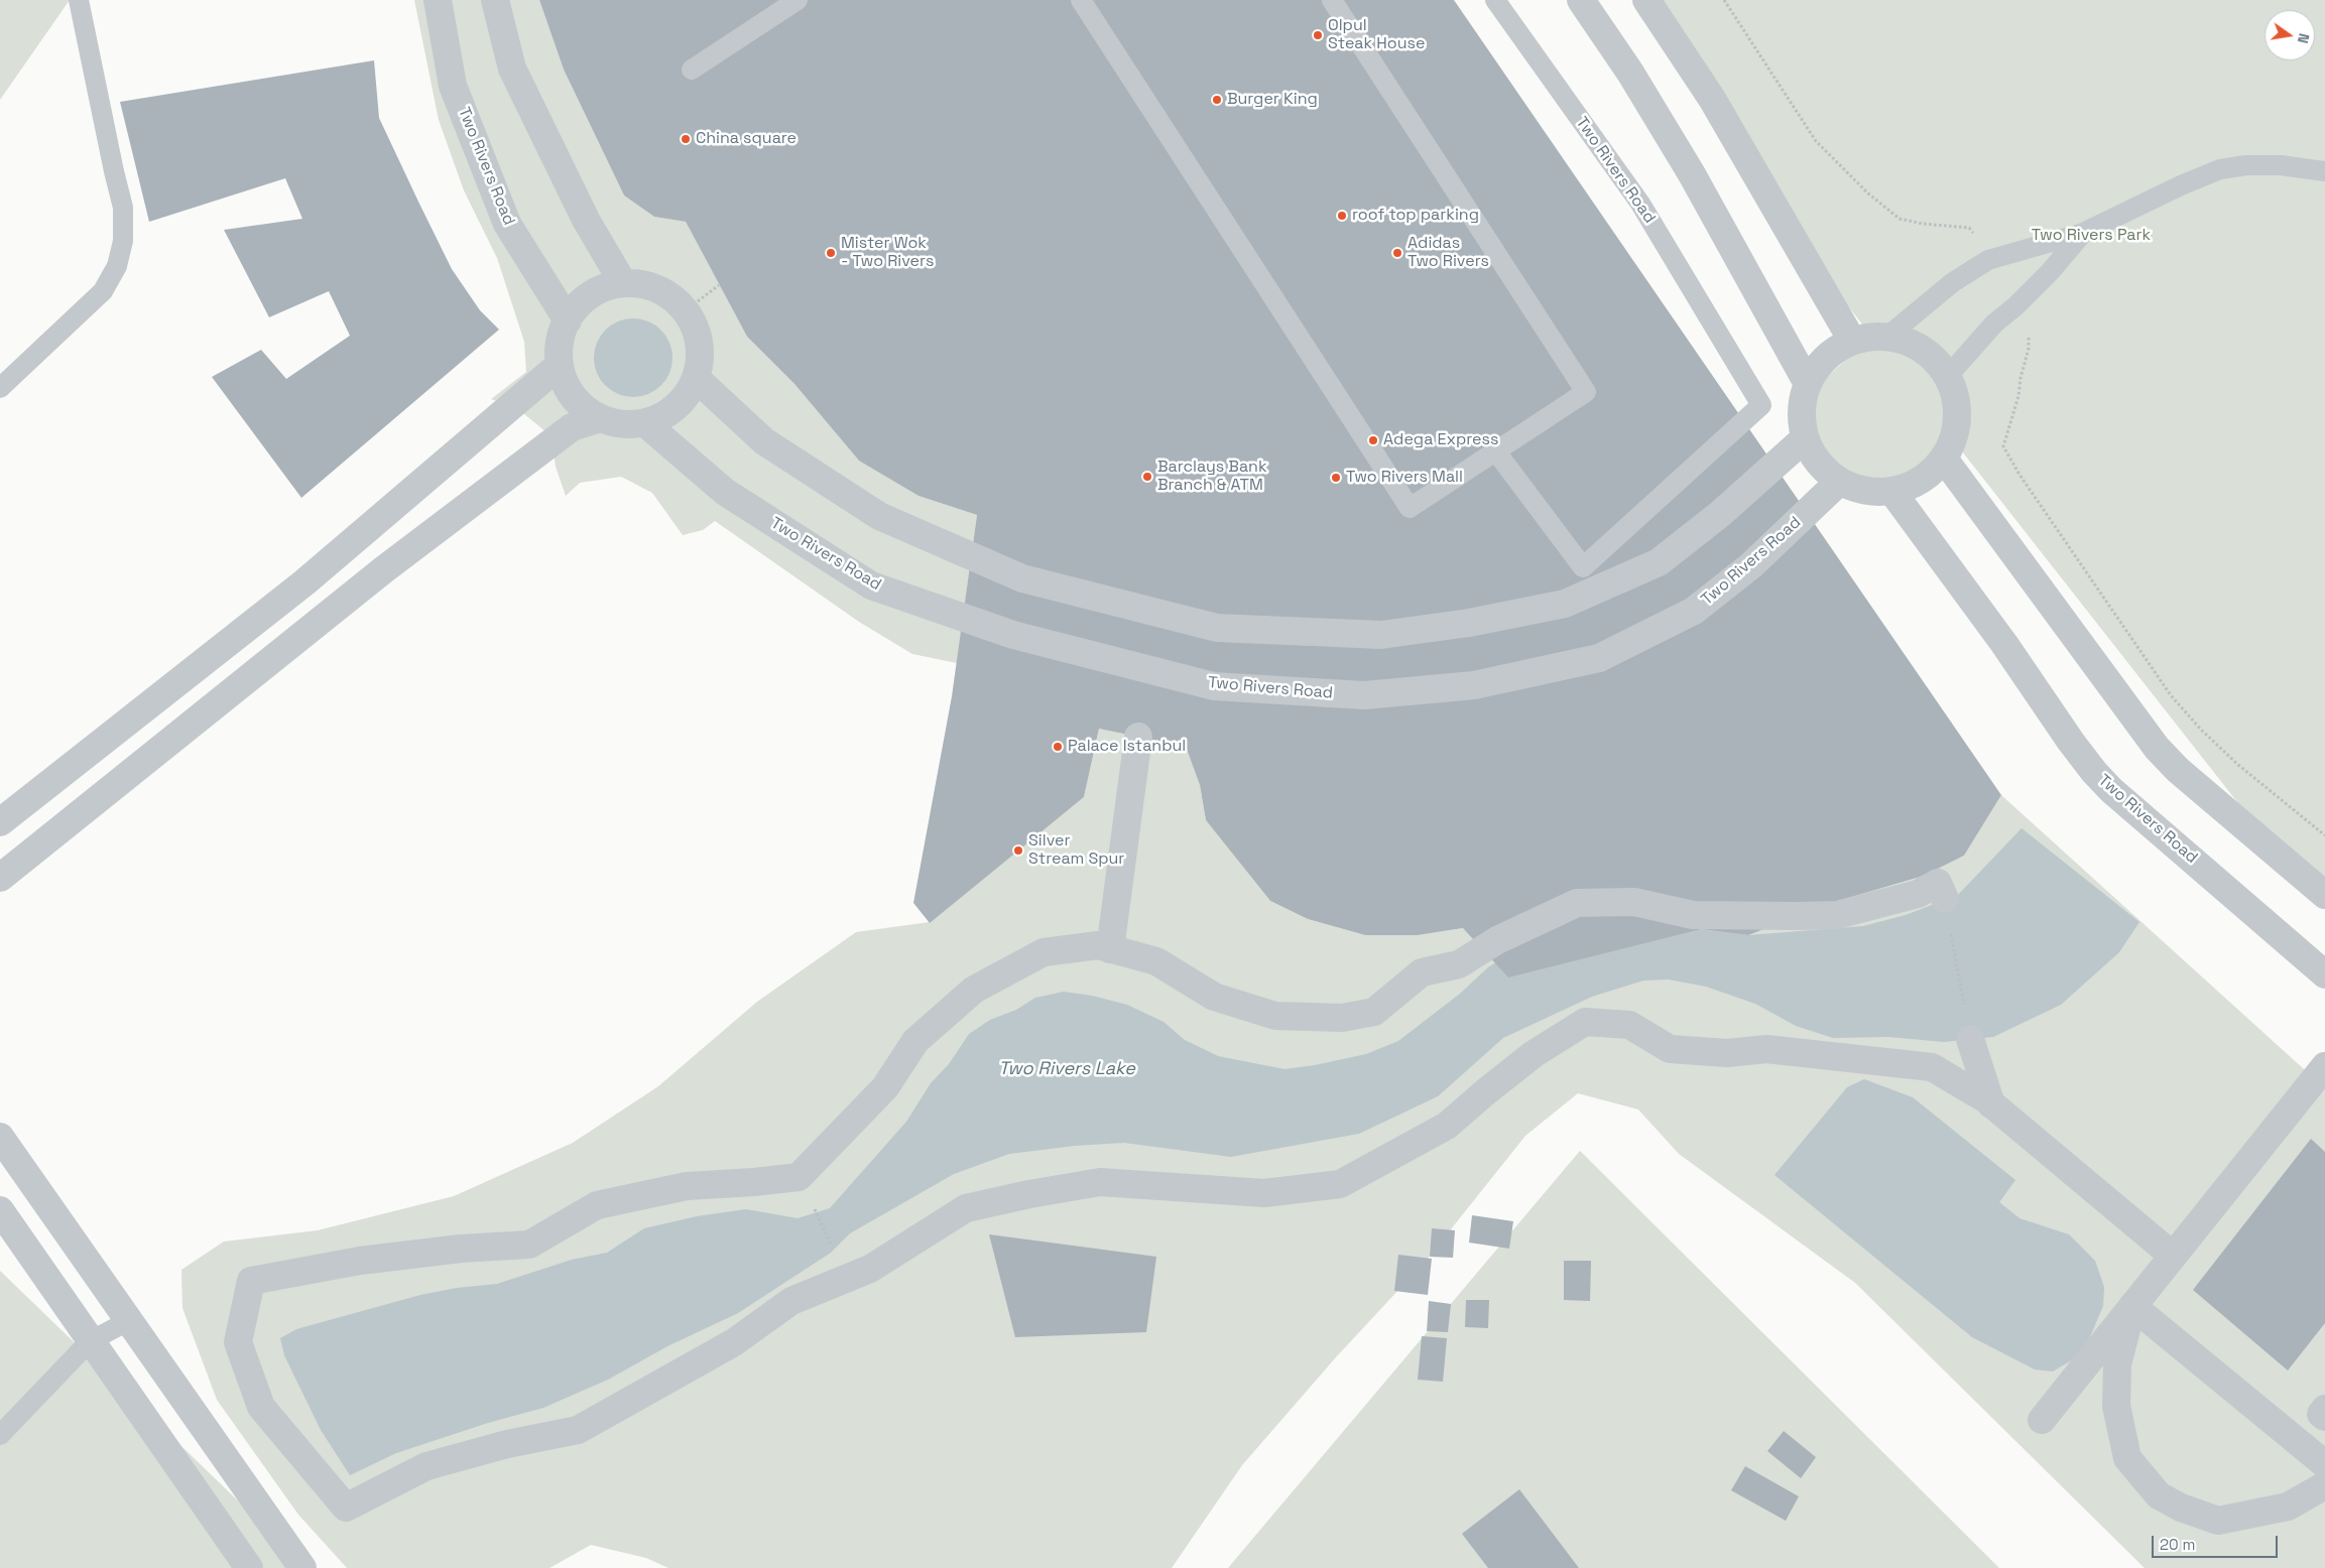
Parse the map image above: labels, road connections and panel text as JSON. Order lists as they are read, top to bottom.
{
  "streets": {
    "street": ["Two Rivers Road"]
  },
  "water": ["Two Rivers Lake"],
  "parks": ["Two Rivers Park"],
  "places": [
    "Olpul Steak House",
    "Burger King",
    "China square",
    "roof top parking",
    "Mister Wok - Two Rivers",
    "Adidas Two Rivers",
    "Adega Express",
    "Barclays Bank Branch & ATM",
    "Two Rivers Mall",
    "Palace Istanbul",
    "Silver Stream Spur"
  ],
  "scale_bar": "20 m",
  "north": "right"
}
